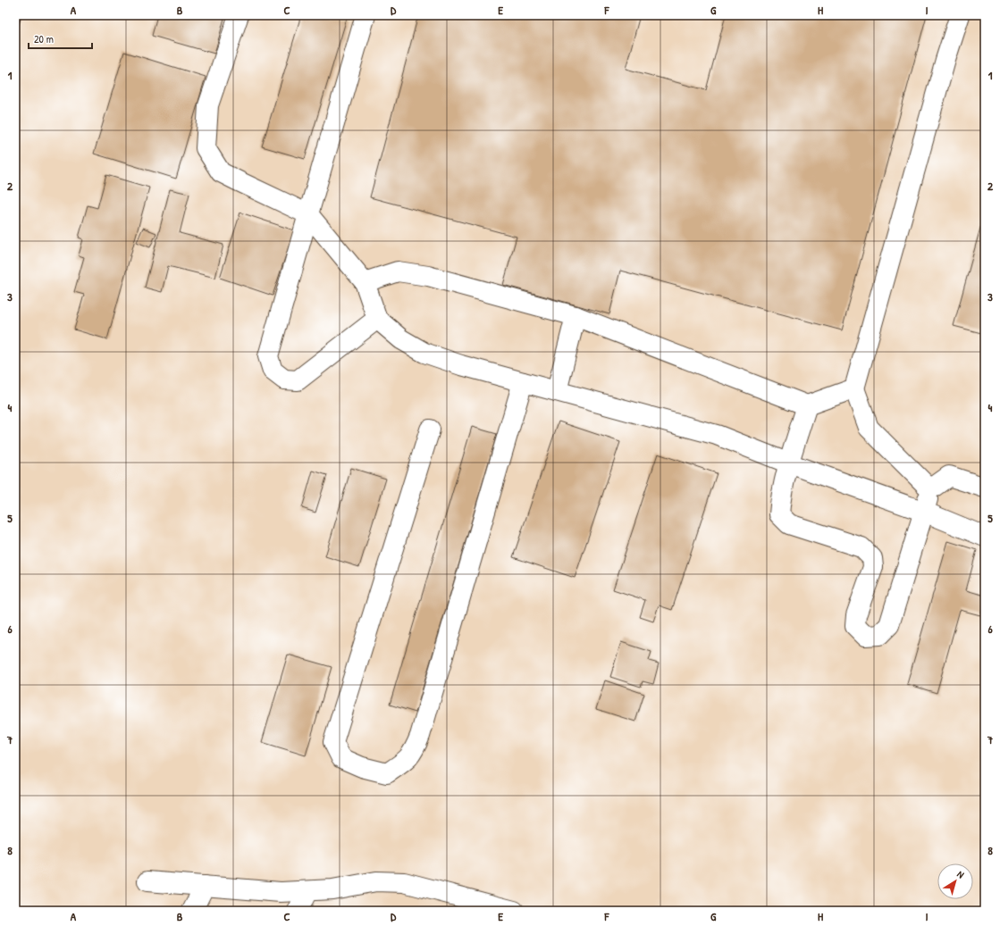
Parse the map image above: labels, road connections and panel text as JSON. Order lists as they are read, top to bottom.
{
  "scale_bar": "20 m",
  "north": "top right",
  "grid": {
    "columns": [
      "A",
      "B",
      "C",
      "D",
      "E",
      "F",
      "G",
      "H",
      "I"
    ],
    "rows": [
      "1",
      "2",
      "3",
      "4",
      "5",
      "6",
      "7",
      "8"
    ]
  }
}
